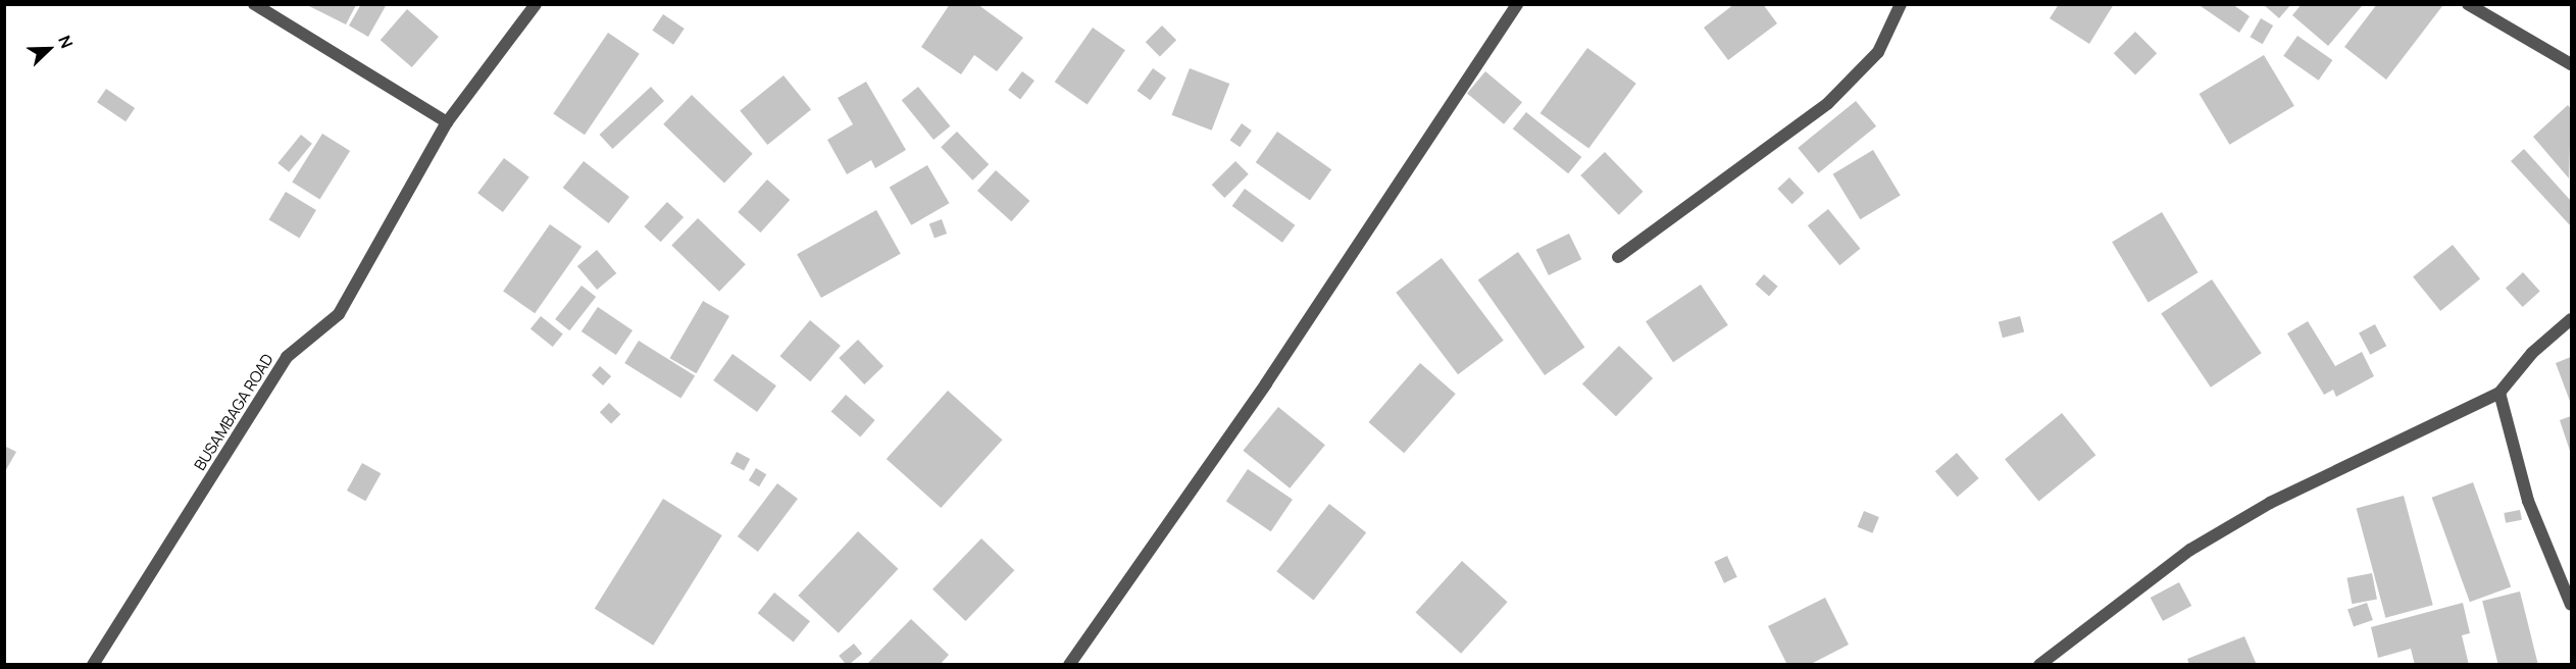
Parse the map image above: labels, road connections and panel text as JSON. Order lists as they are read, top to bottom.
{
  "streets": {
    "street": ["BUSAMBAGA ROAD"]
  },
  "north": "top right"
}
